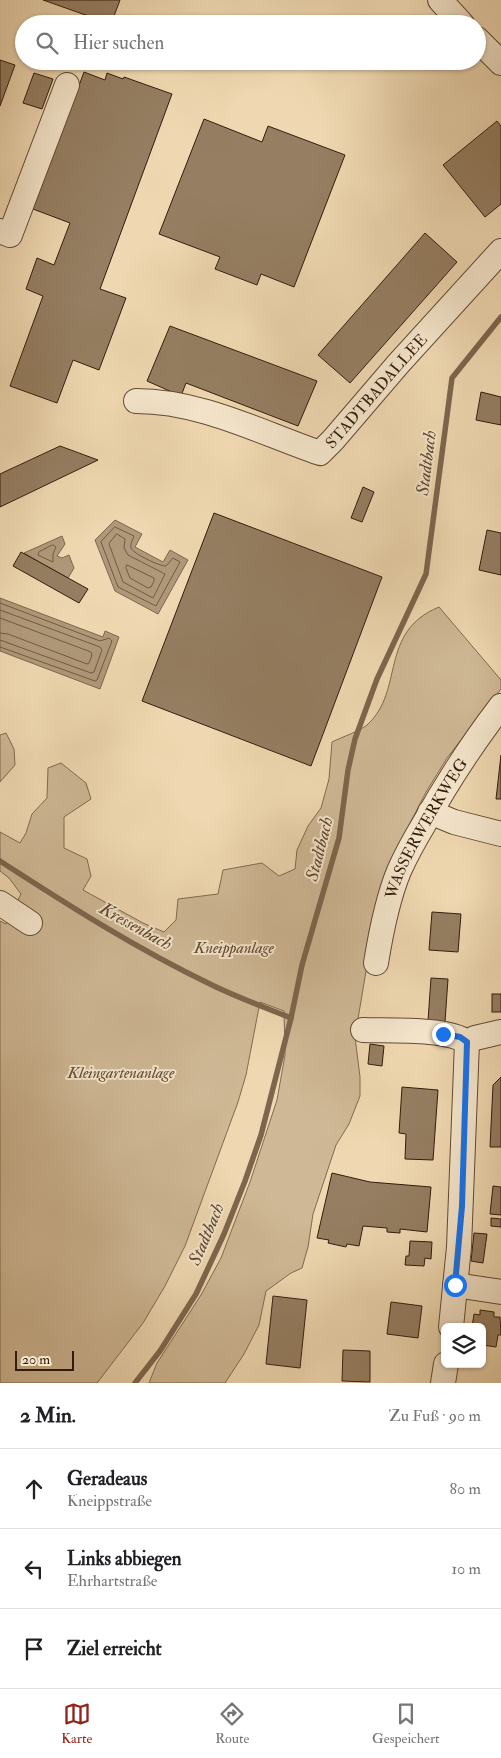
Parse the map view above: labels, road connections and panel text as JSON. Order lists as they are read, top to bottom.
{
  "streets": {
    "street": ["STADTBADALLEE", "WASSERWERKWEG"]
  },
  "water": ["Stadtbach", "Kressenbach"],
  "parks": ["Kneippanlage", "Kleingartenanlage"],
  "scale_bar": "20 m",
  "page": {
    "search": "Hier suchen",
    "scale": "20 m",
    "heading": ["2 Min.", "Zu Fuß · 90 m"],
    "list": [
      ["Geradeaus", "Kneippstraße", "80 m"],
      ["Links abbiegen", "Ehrhartstraße", "10 m"],
      "Ziel erreicht"
    ],
    "nav": ["Karte", "Route", "Gespeichert"]
  }
}
